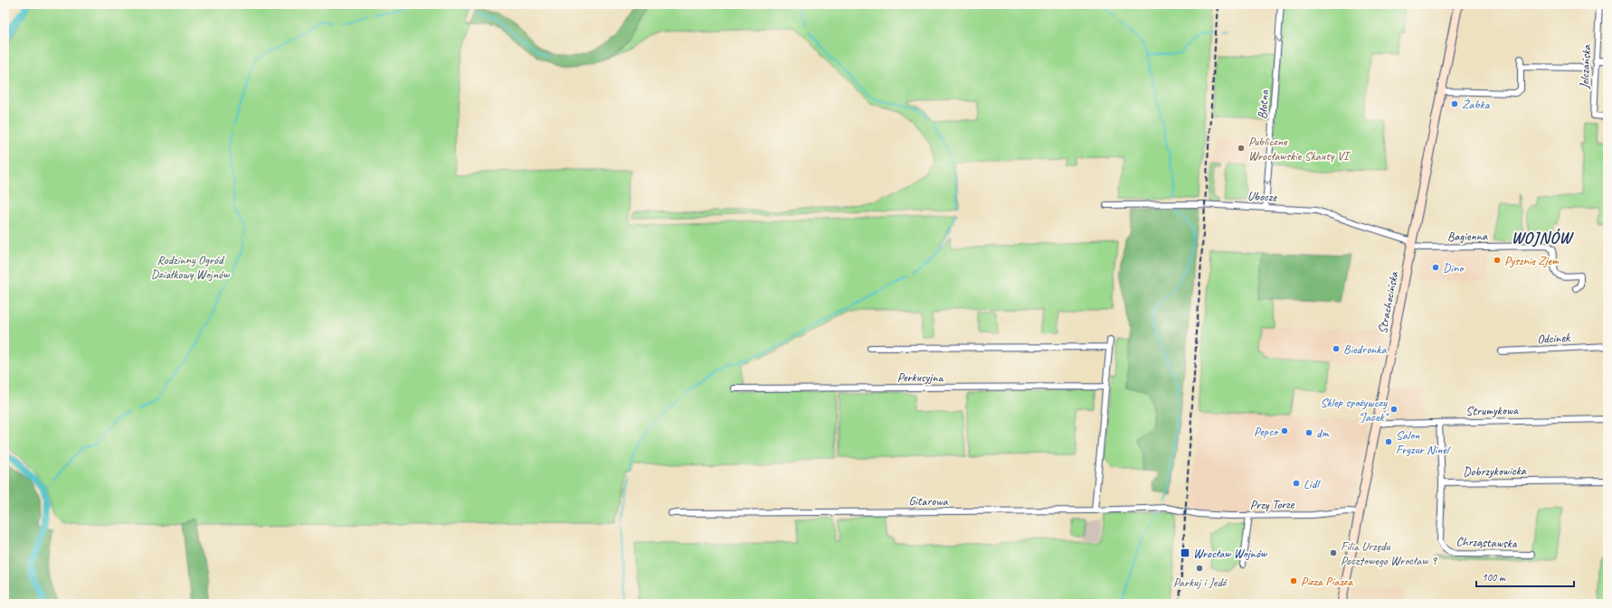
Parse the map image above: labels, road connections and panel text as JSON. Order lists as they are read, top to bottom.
{
  "streets": {
    "main road": ["Strachocińska"],
    "street": [
      "Jelczańska",
      "Błotna",
      "Ubocze",
      "Bagienna",
      "Odcinek",
      "Perkusyjna",
      "Strumykowa",
      "Dobrzykowicka",
      "Gitarowa",
      "Przy Torze",
      "Chrząstawska"
    ]
  },
  "crossings": [
    ["Błotna", "Ubocze"],
    ["Ubocze", "Bagienna"],
    ["Ubocze", "Strachocińska"],
    ["Bagienna", "Strachocińska"],
    ["Strachocińska", "Strumykowa"],
    ["Strachocińska", "Przy Torze"],
    ["Dobrzykowicka", "Chrząstawska"],
    ["Gitarowa", "Przy Torze"]
  ],
  "one_way": ["Błotna"],
  "districts": ["WOJNÓW"],
  "parks": ["Rodzinny Ogród Działkowy Wojnów"],
  "places": {
    "other": [
      "Żabka",
      "Publiczne Wrocławskie Skauty VI",
      "Pysznie Zjem",
      "Dino",
      "Biedronka",
      "Sklep spożywczy \"Jacek\"",
      "Pepco",
      "dm",
      "Salon Fryzur Ninel",
      "Lidl",
      "Filia Urzędu Pocztowego Wrocław 9",
      "Parkuj i Jedź",
      "Pizza Piazza"
    ],
    "transit": ["Wrocław Wojnów"]
  },
  "scale_bar": "100 m"
}
